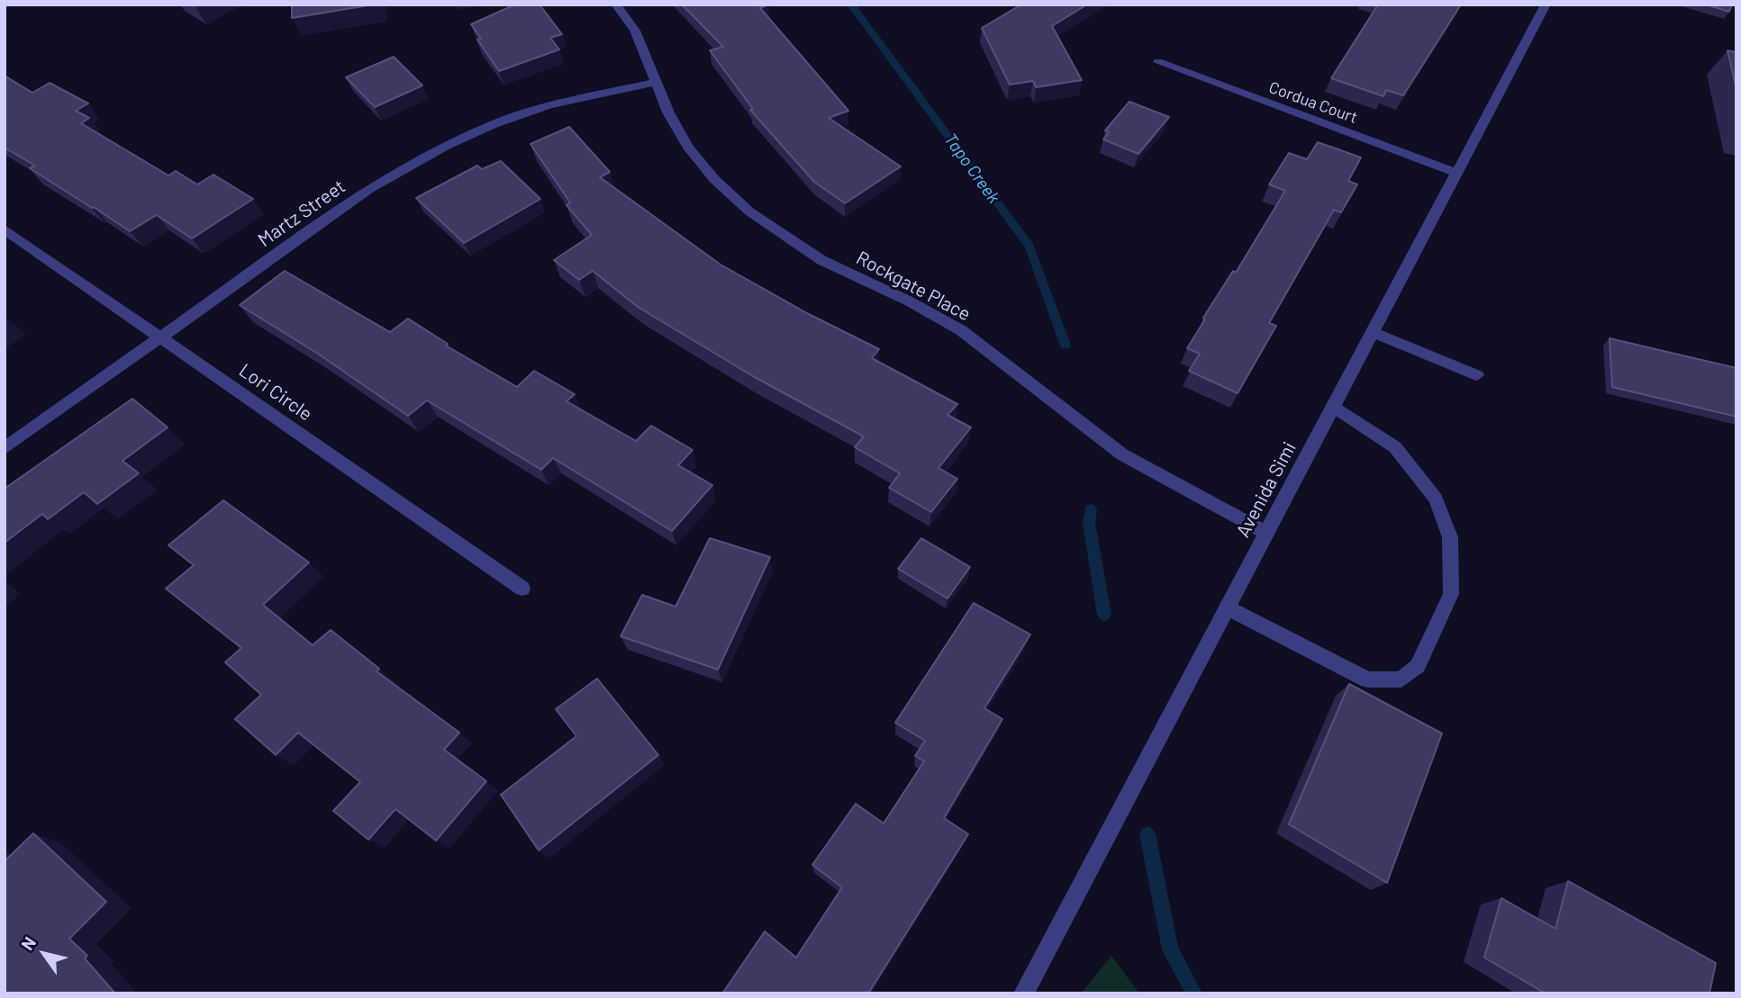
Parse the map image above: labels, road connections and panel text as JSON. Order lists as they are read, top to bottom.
{
  "streets": {
    "street": [
      "Cordua Court",
      "Martz Street",
      "Rockgate Place",
      "Lori Circle",
      "Avenida Simi"
    ]
  },
  "crossings": [
    ["Cordua Court", "Avenida Simi"],
    ["Martz Street", "Rockgate Place"],
    ["Martz Street", "Lori Circle"],
    ["Rockgate Place", "Avenida Simi"]
  ],
  "water": ["Tapo Creek"],
  "north": "top left"
}
